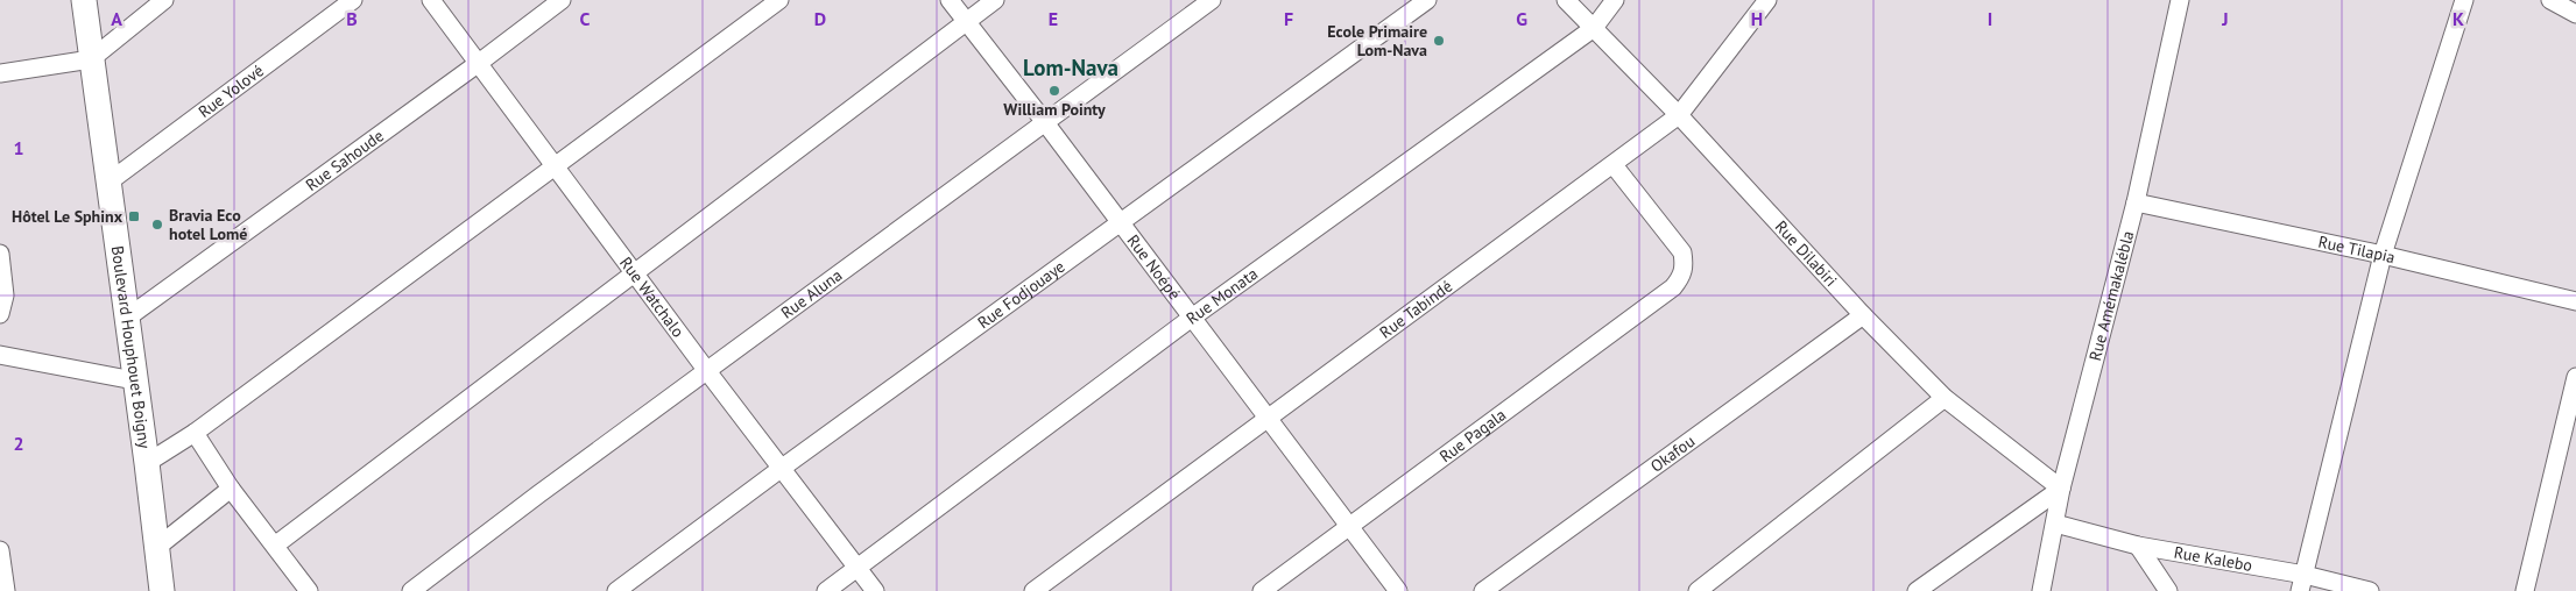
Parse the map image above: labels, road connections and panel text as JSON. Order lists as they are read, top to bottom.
{
  "streets": {
    "street": [
      "Rue Yolové",
      "Rue Sahoude",
      "Rue Tilapia",
      "Rue Dilabiri",
      "Rue Noépé",
      "Rue Aluna",
      "Rue Fodjouaye",
      "Rue Watchalo",
      "Rue Amémakalébla",
      "Rue Monata",
      "Rue Tabindé",
      "Boulevard Houphouet Boigny",
      "Rue Pagala",
      "Okafou",
      "Rue Kalebo"
    ]
  },
  "crossings": [
    ["Rue Yolové", "Boulevard Houphouet Boigny"],
    ["Rue Sahoude", "Rue Watchalo"],
    ["Rue Sahoude", "Boulevard Houphouet Boigny"],
    ["Rue Tilapia", "Rue Amémakalébla"],
    ["Rue Dilabiri", "Rue Amémakalébla"],
    ["Rue Dilabiri", "Rue Monata"],
    ["Rue Dilabiri", "Rue Tabindé"],
    ["Rue Dilabiri", "Okafou"],
    ["Rue Noépé", "Rue Aluna"],
    ["Rue Noépé", "Rue Fodjouaye"],
    ["Rue Noépé", "Rue Monata"],
    ["Rue Noépé", "Rue Tabindé"],
    ["Rue Noépé", "Rue Pagala"],
    ["Rue Aluna", "Rue Watchalo"],
    ["Rue Fodjouaye", "Rue Watchalo"],
    ["Rue Watchalo", "Rue Monata"],
    ["Rue Amémakalébla", "Rue Kalebo"],
    ["Rue Tabindé", "Rue Pagala"]
  ],
  "districts": ["Lom-Nava"],
  "places": {
    "other": ["Ecole Primaire Lom-Nava", "William Pointy", "Bravia Eco hotel Lomé"],
    "transit": ["Hôtel Le Sphinx"]
  },
  "grid": {
    "columns": [
      "A",
      "B",
      "C",
      "D",
      "E",
      "F",
      "G",
      "H",
      "I",
      "J",
      "K"
    ],
    "rows": ["1", "2"]
  }
}
